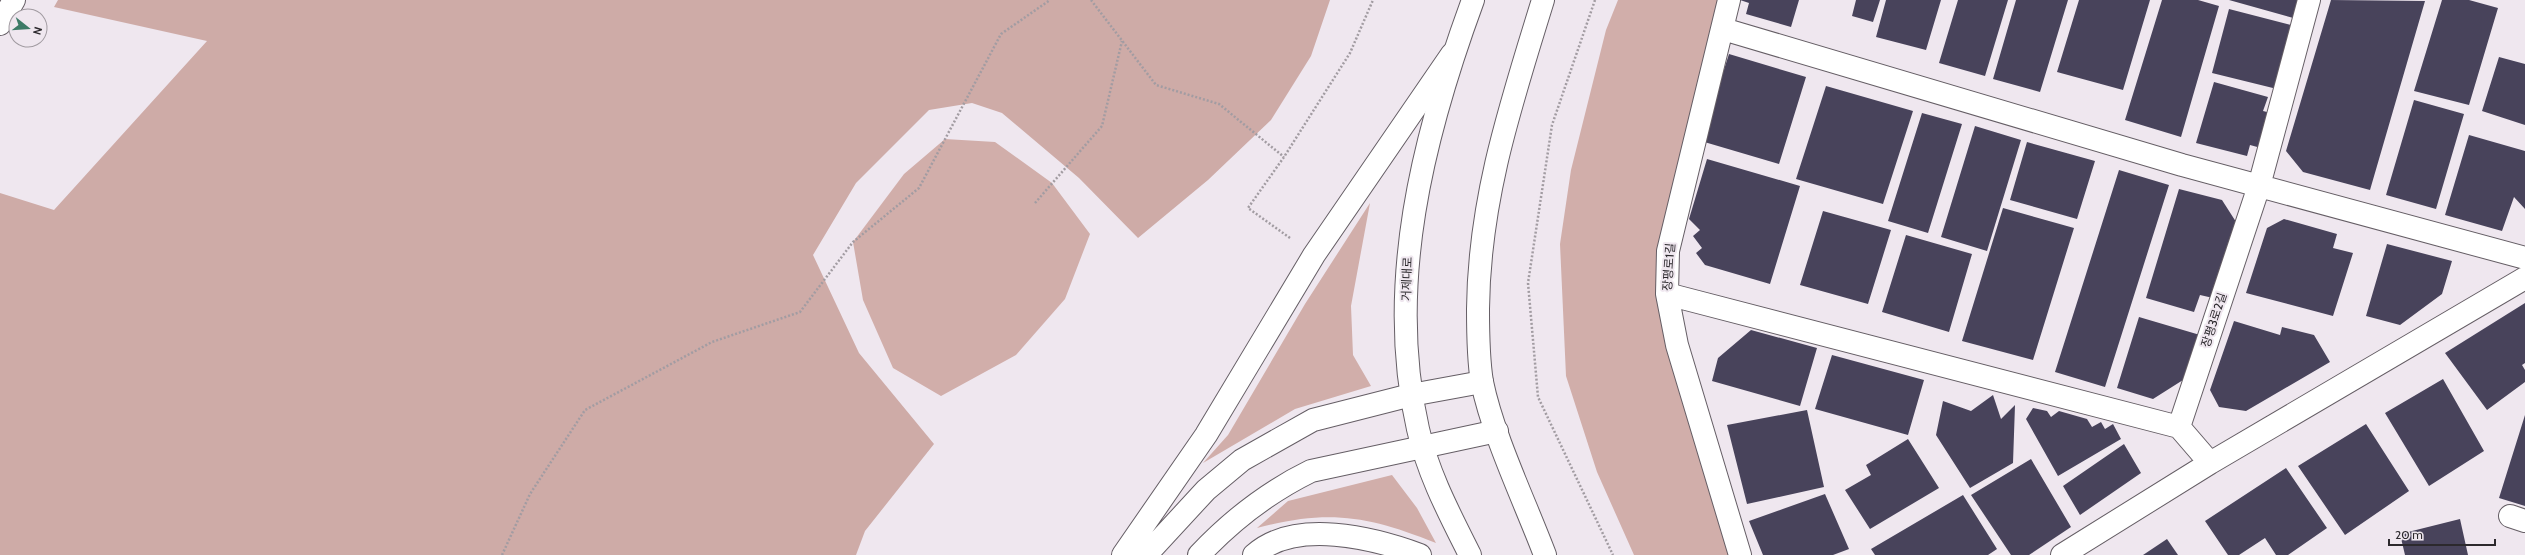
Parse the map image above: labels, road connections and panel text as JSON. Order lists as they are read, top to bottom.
{
  "streets": {
    "street": ["장평로1길", "거제대로", "장평3로2길"]
  },
  "scale_bar": "20 m",
  "north": "right"
}
